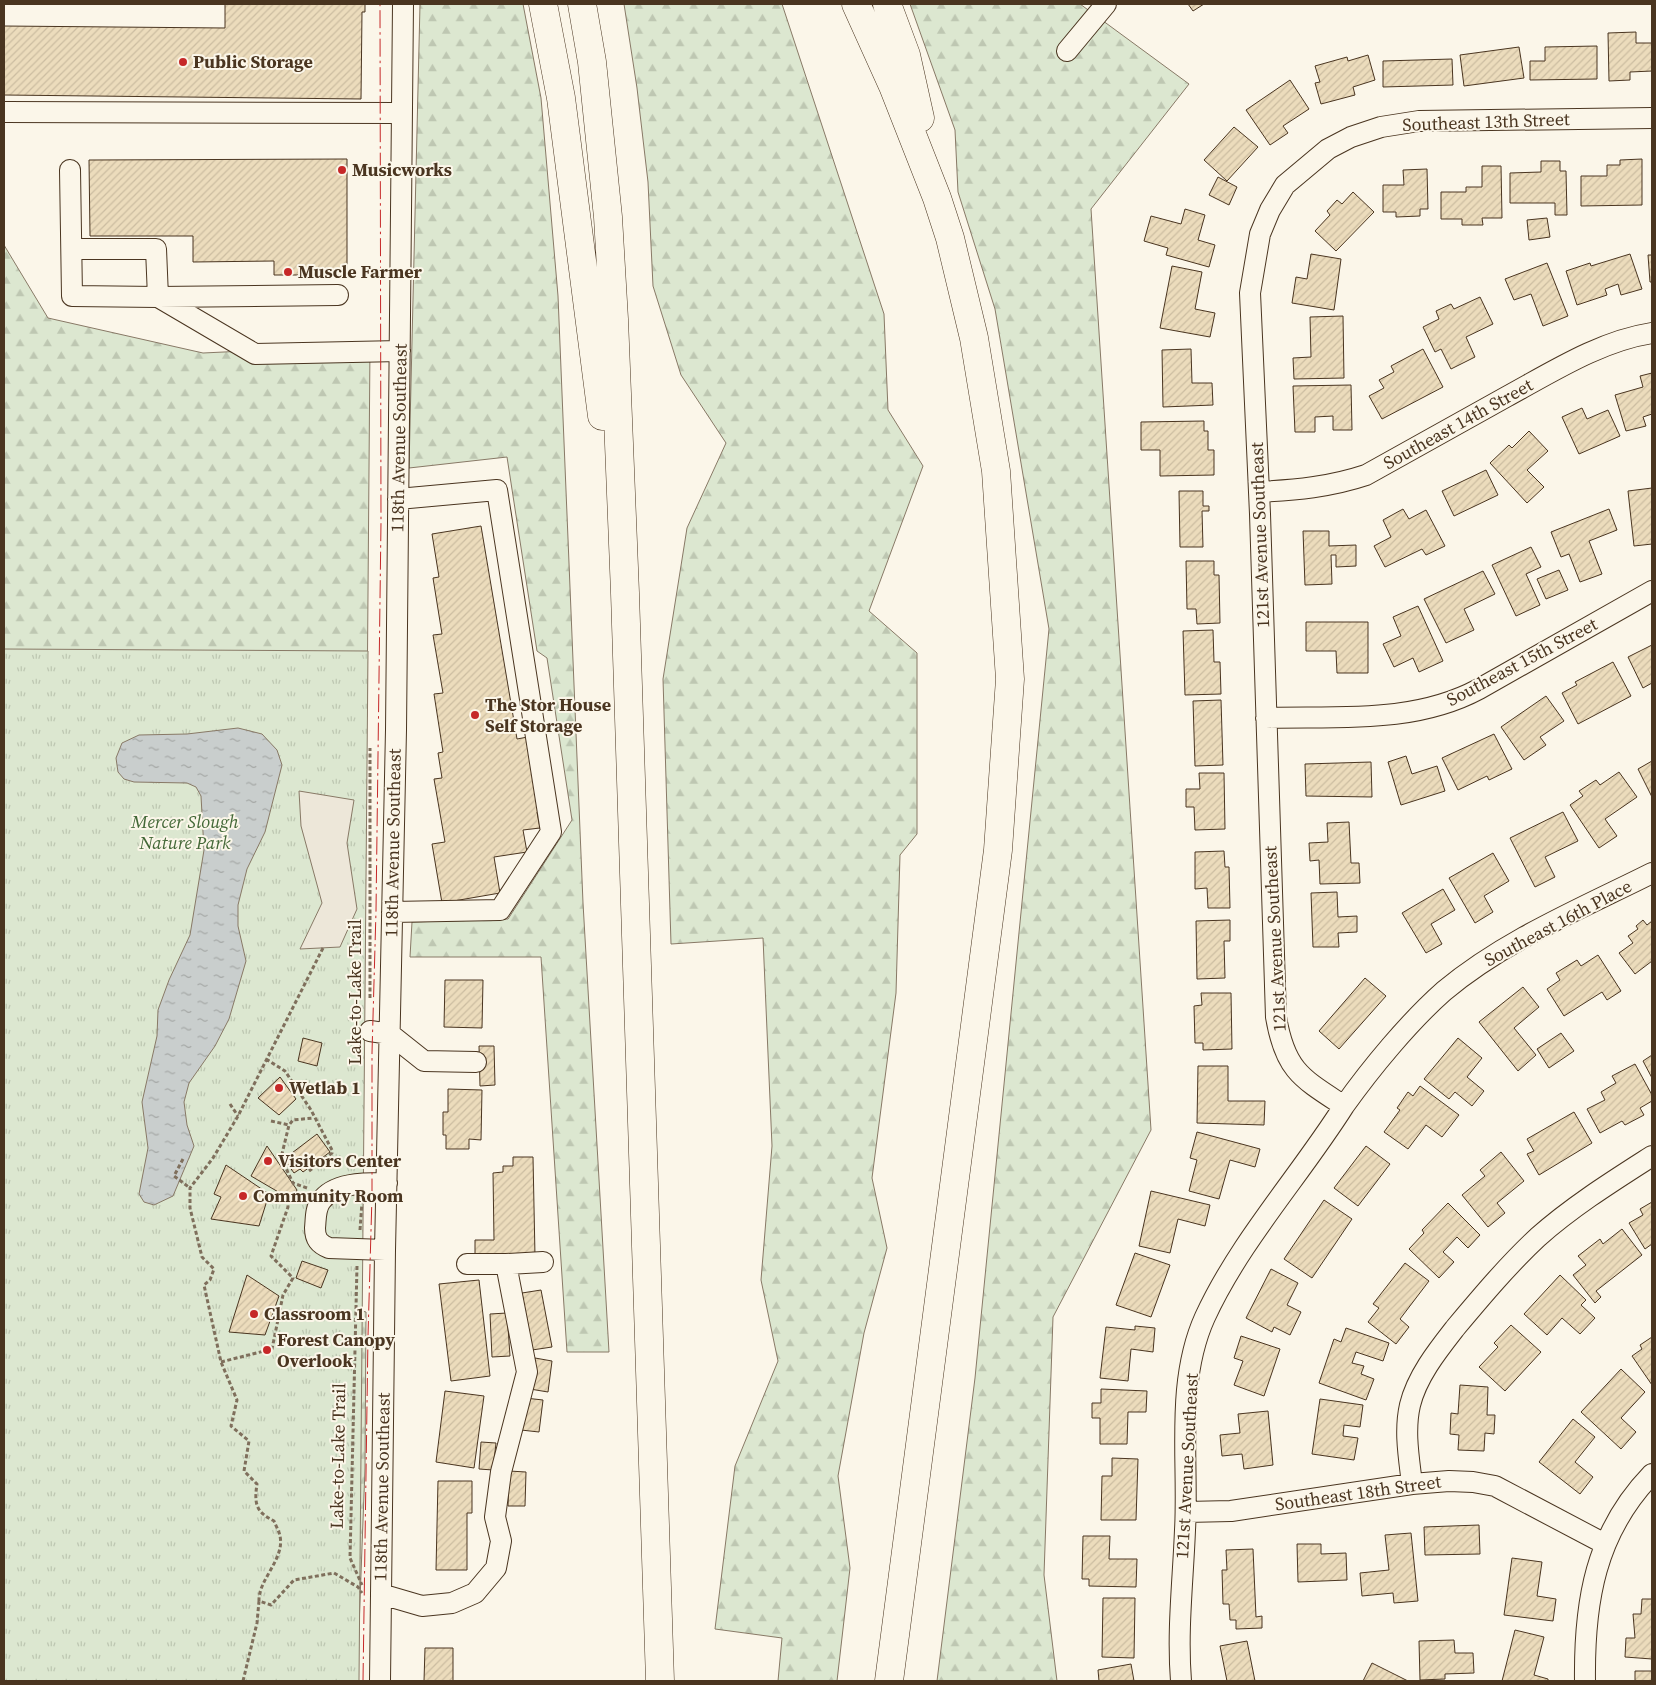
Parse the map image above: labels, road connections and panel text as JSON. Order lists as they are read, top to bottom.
{
  "streets": {
    "street": [
      "Southeast 13th Street",
      "Southeast 14th Street",
      "118th Avenue Southeast",
      "121st Avenue Southeast",
      "Southeast 15th Street",
      "Southeast 16th Place",
      "Southeast 18th Street"
    ],
    "path": ["Lake-to-Lake Trail"]
  },
  "crossings": [
    ["Southeast 13th Street", "121st Avenue Southeast"],
    ["Southeast 14th Street", "121st Avenue Southeast"],
    ["118th Avenue Southeast", "Lake-to-Lake Trail"],
    ["121st Avenue Southeast", "Southeast 15th Street"],
    ["121st Avenue Southeast", "Southeast 16th Place"],
    ["121st Avenue Southeast", "Southeast 18th Street"]
  ],
  "parks": ["Mercer Slough Nature Park"],
  "places": [
    "Public Storage",
    "Musicworks",
    "Muscle Farmer",
    "The Stor House Self Storage",
    "Wetlab 1",
    "Visitors Center",
    "Community Room",
    "Classroom 1",
    "Forest Canopy Overlook"
  ]
}
